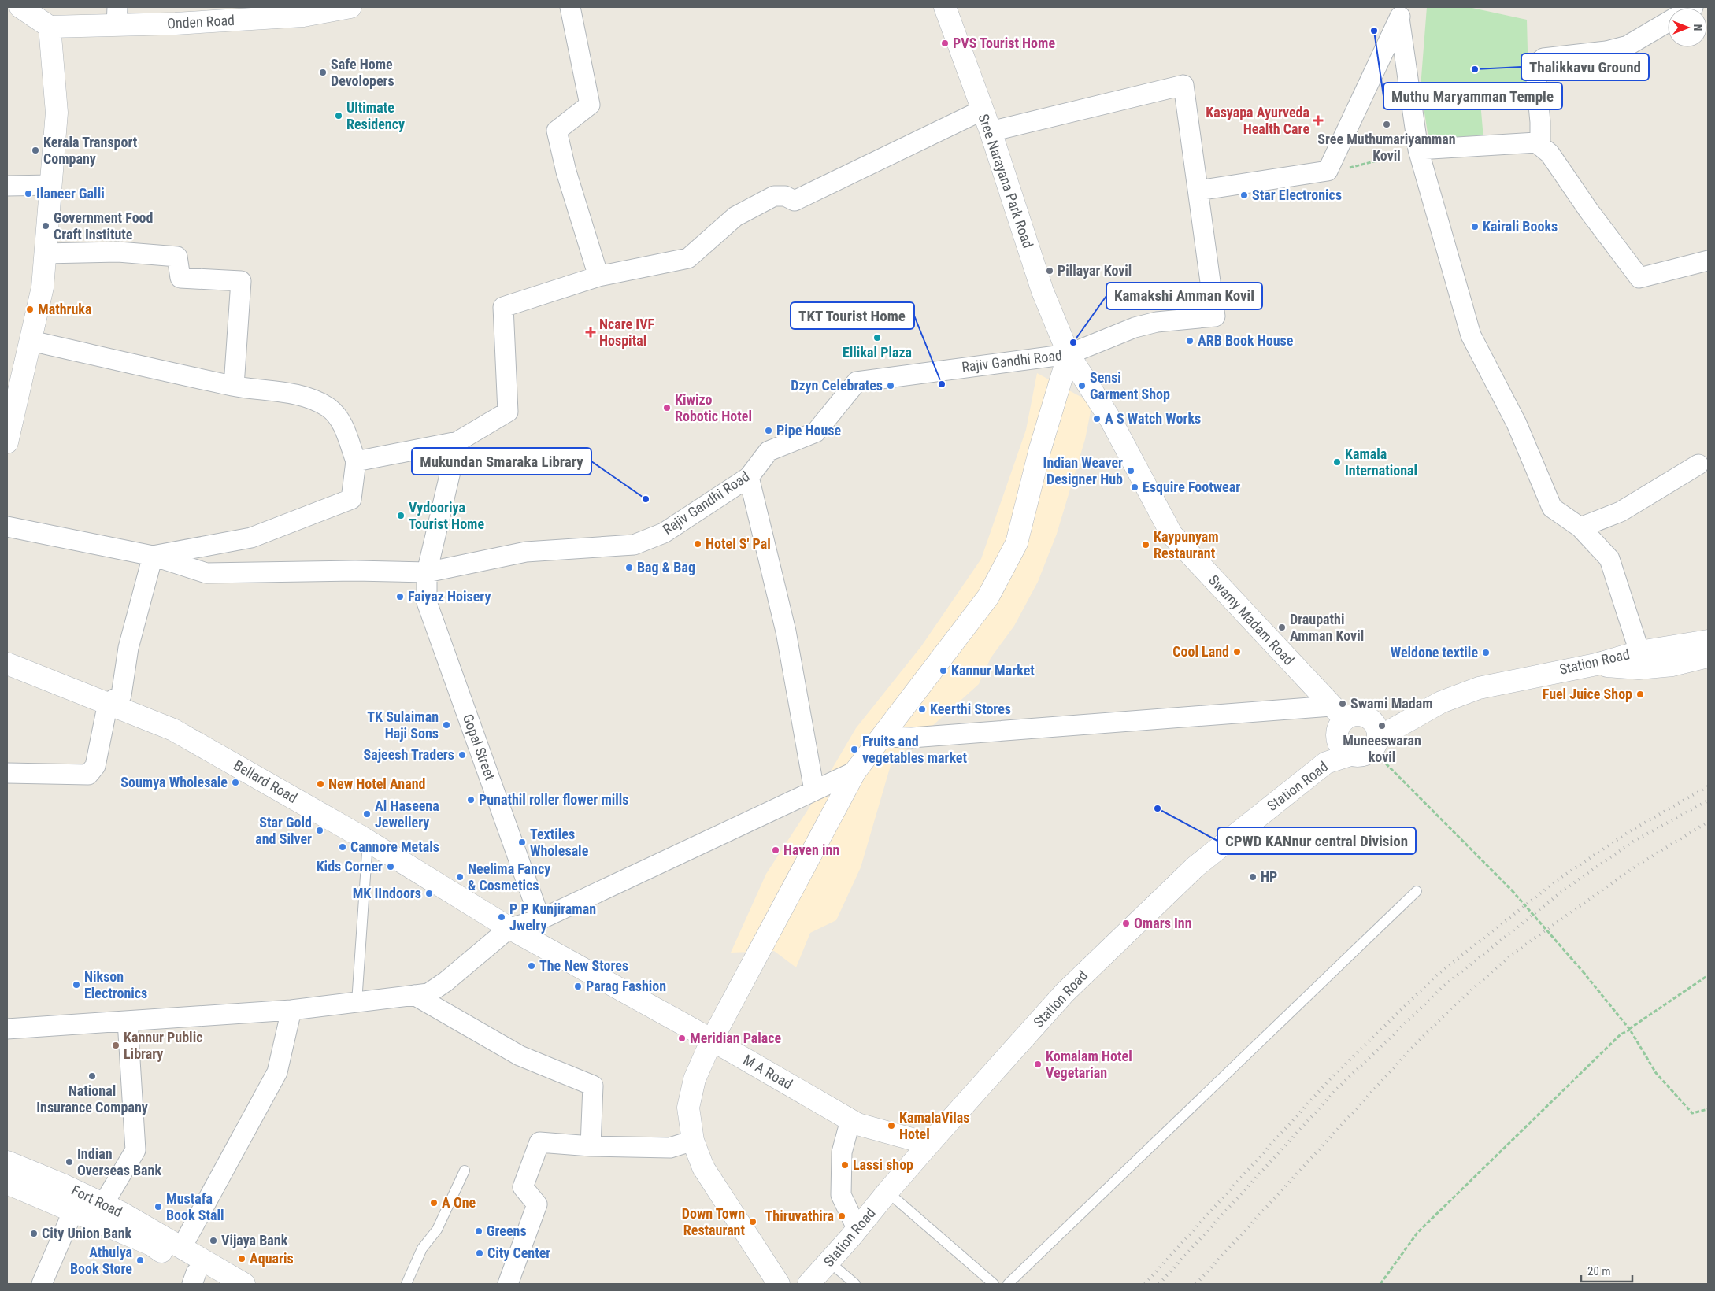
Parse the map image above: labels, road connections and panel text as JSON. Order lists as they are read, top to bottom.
{
  "streets": {
    "main road": [
      "Onden Road",
      "Sree Narayana Park Road",
      "Swamy Madam Road",
      "Station Road",
      "Bellard Road",
      "M A Road",
      "Fort Road"
    ],
    "street": ["Rajiv Gandhi Road", "Gopal Street"]
  },
  "crossings": [
    ["Sree Narayana Park Road", "Rajiv Gandhi Road"],
    ["Sree Narayana Park Road", "Swamy Madam Road"],
    ["Rajiv Gandhi Road", "Swamy Madam Road"],
    ["Rajiv Gandhi Road", "Gopal Street"],
    ["Swamy Madam Road", "Station Road"],
    ["Station Road", "M A Road"],
    ["Bellard Road", "M A Road"]
  ],
  "places": {
    "other": [
      "Muthu Maryamman Temple",
      "PVS Tourist Home",
      "Thalikkavu Ground",
      "Safe Home Devolopers",
      "Ultimate Residency",
      "Sree Muthumariyamman Kovil",
      "Kerala Transport Company",
      "Ilaneer Galli",
      "Star Electronics",
      "Government Food Craft Institute",
      "Kairali Books",
      "Pillayar Kovil",
      "Mathruka",
      "Ellikal Plaza",
      "ARB Book House",
      "Kamakshi Amman Kovil",
      "TKT Tourist Home",
      "Dzyn Celebrates",
      "Sensi Garment Shop",
      "Kiwizo Robotic Hotel",
      "A S Watch Works",
      "Pipe House",
      "Kamala International",
      "Indian Weaver Designer Hub",
      "Esquire Footwear",
      "Mukundan Smaraka Library",
      "Vydooriya Tourist Home",
      "Hotel S' Pal",
      "Kaypunyam Restaurant",
      "Bag & Bag",
      "Faiyaz Hoisery",
      "Draupathi Amman Kovil",
      "Cool Land",
      "Weldone textile",
      "Kannur Market",
      "Fuel Juice Shop",
      "Swami Madam",
      "Keerthi Stores",
      "TK Sulaiman Haji Sons",
      "Muneeswaran kovil",
      "Fruits and vegetables market",
      "Sajeesh Traders",
      "Soumya Wholesale",
      "New Hotel Anand",
      "Punathil roller flower mills",
      "CPWD KANnur central Division",
      "Al Haseena Jewellery",
      "Star Gold and Silver",
      "Textiles Wholesale",
      "Cannore Metals",
      "Haven inn",
      "Kids Corner",
      "Neelima Fancy & Cosmetics",
      "HP",
      "MK IIndoors",
      "P P Kunjiraman Jwelry",
      "Omars Inn",
      "The New Stores",
      "Nikson Electronics",
      "Parag Fashion",
      "Meridian Palace",
      "Kannur Public Library",
      "Komalam Hotel Vegetarian",
      "National Insurance Company",
      "KamalaVilas Hotel",
      "Indian Overseas Bank",
      "Lassi shop",
      "A One",
      "Mustafa Book Stall",
      "Thiruvathira",
      "Down Town Restaurant",
      "Greens",
      "City Union Bank",
      "Vijaya Bank",
      "City Center",
      "Aquaris",
      "Athulya Book Store"
    ],
    "health": ["Kasyapa Ayurveda Health Care", "Ncare IVF Hospital"]
  },
  "scale_bar": "20 m",
  "north": "right"
}
